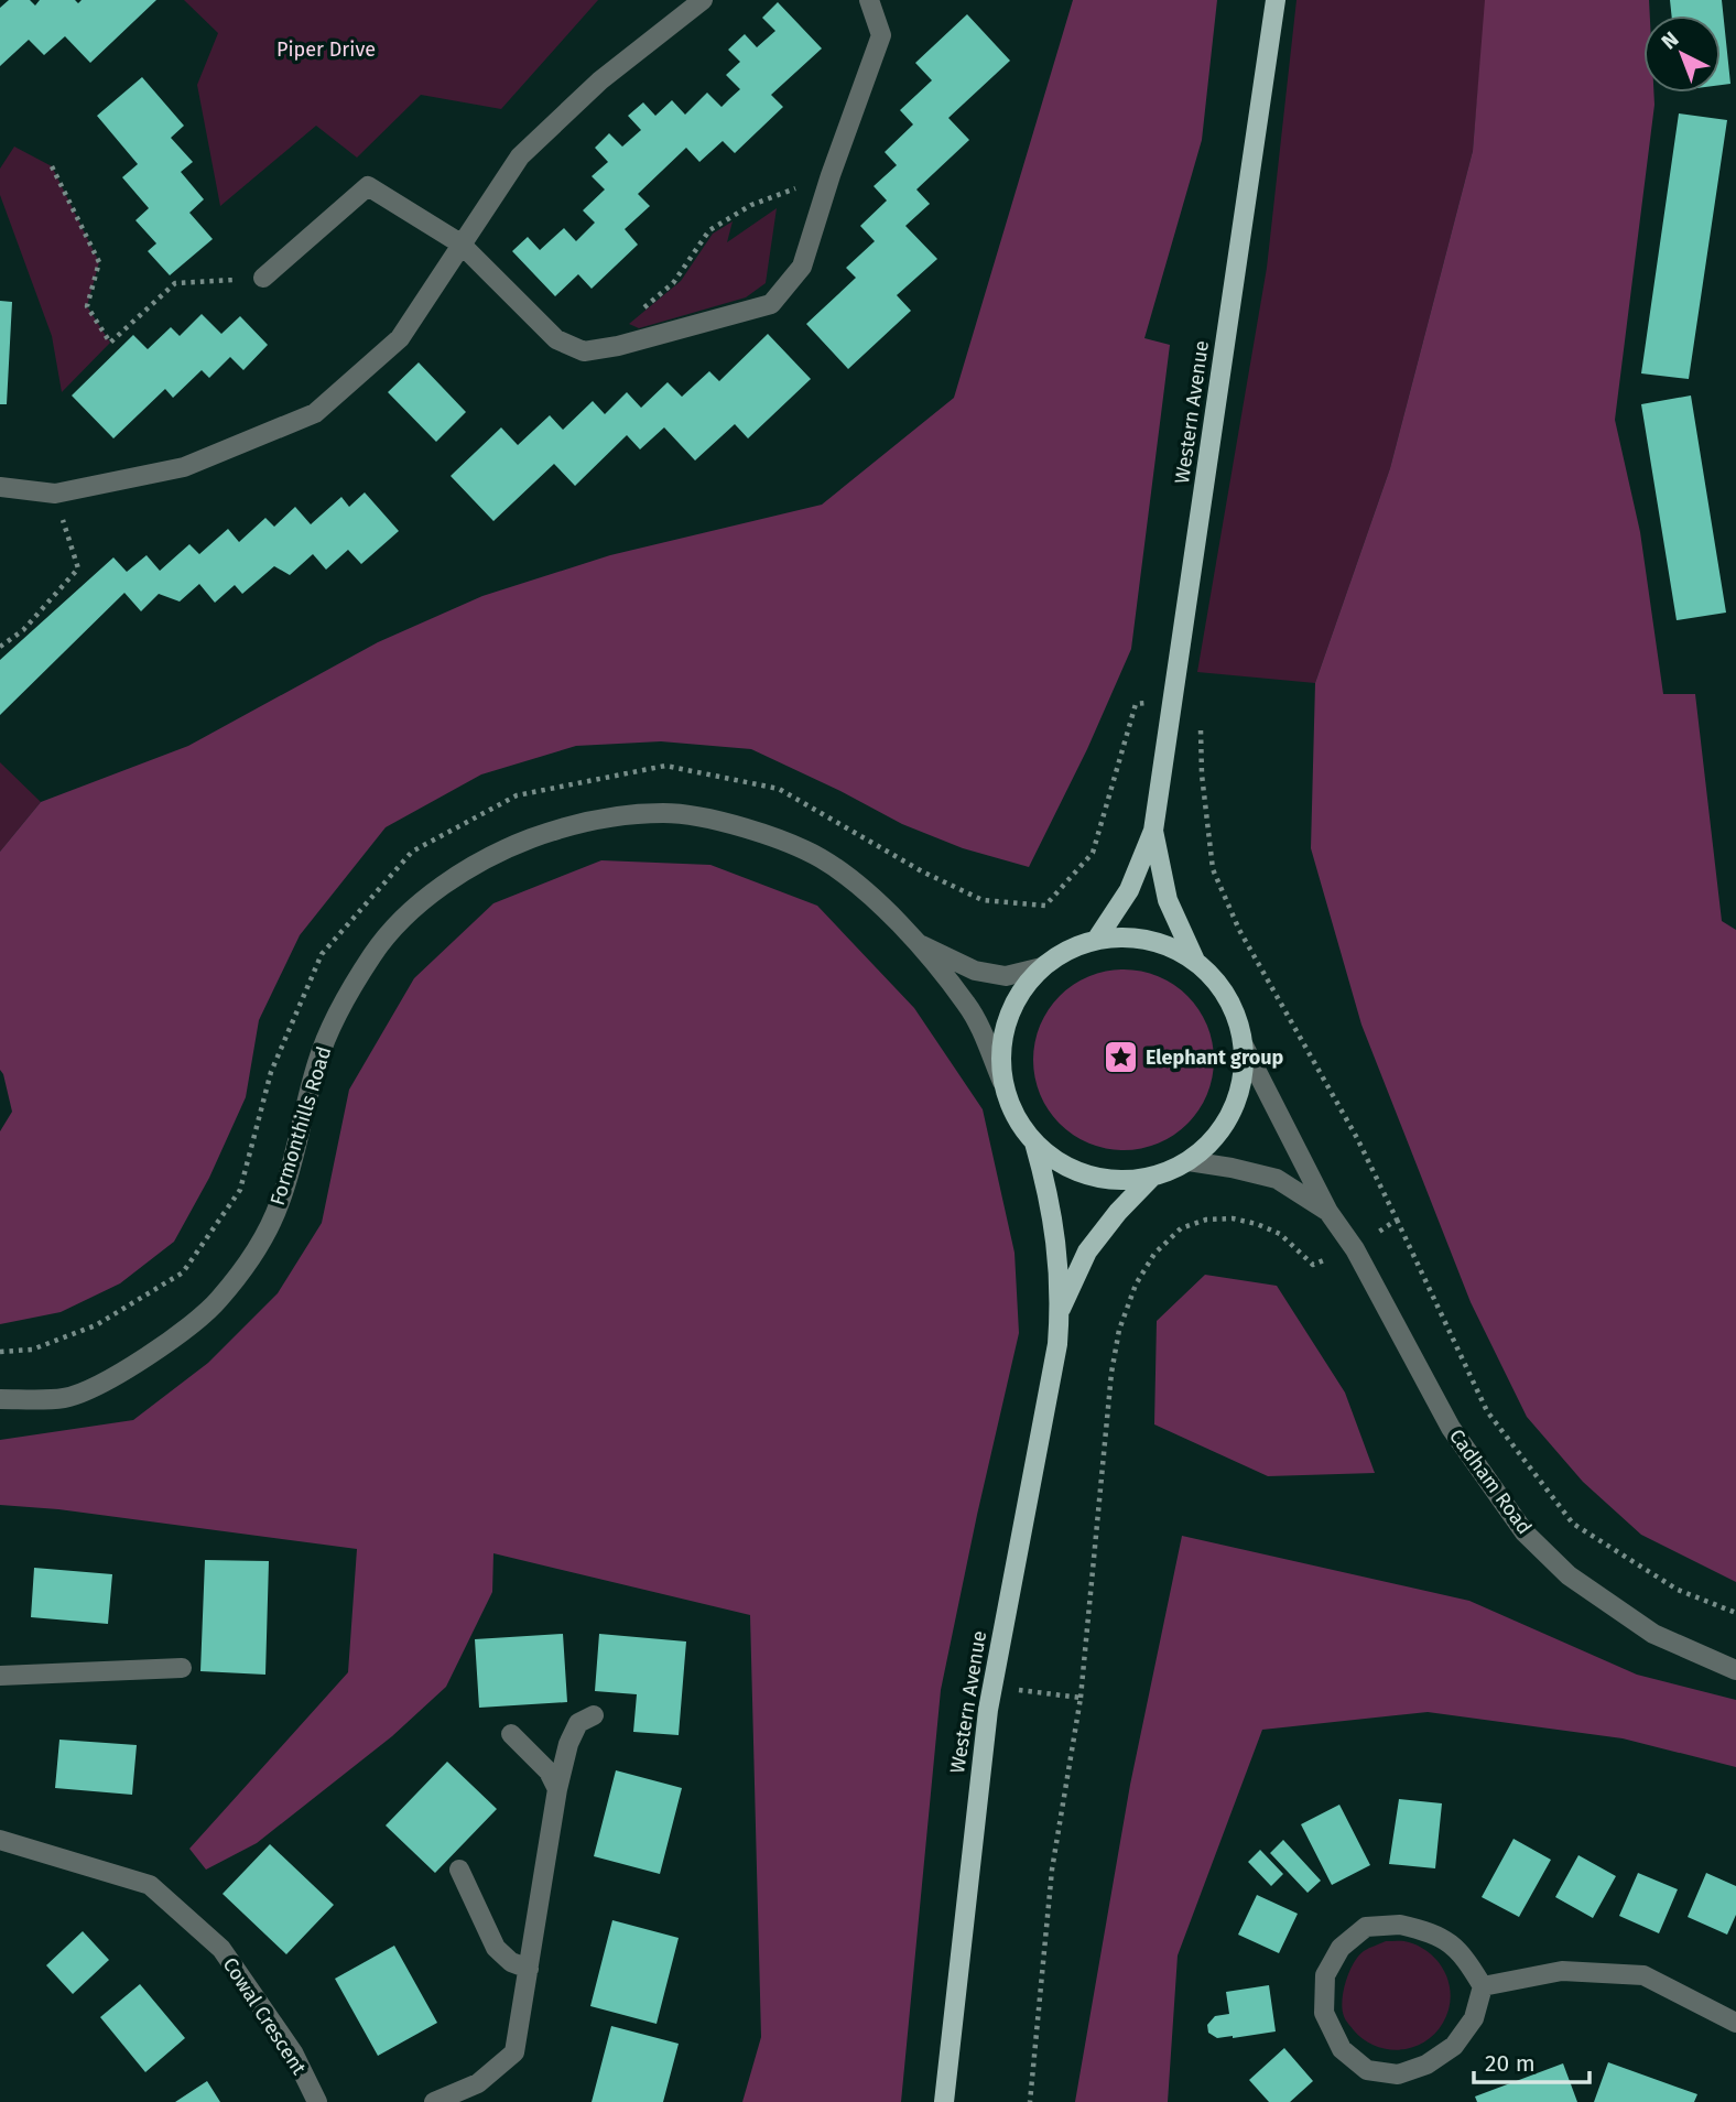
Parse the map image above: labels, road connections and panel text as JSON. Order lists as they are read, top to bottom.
{
  "streets": {
    "main road": ["Western Avenue"],
    "street": ["Formonthills Road", "Cadham Road", "Cowal Crescent"]
  },
  "crossings": [
    ["Western Avenue", "Formonthills Road"],
    ["Western Avenue", "Cadham Road"],
    ["Formonthills Road", "Cadham Road"]
  ],
  "parks": ["Piper Drive"],
  "places": {
    "place": ["Elephant group"]
  },
  "scale_bar": "20 m",
  "north": "top left"
}
